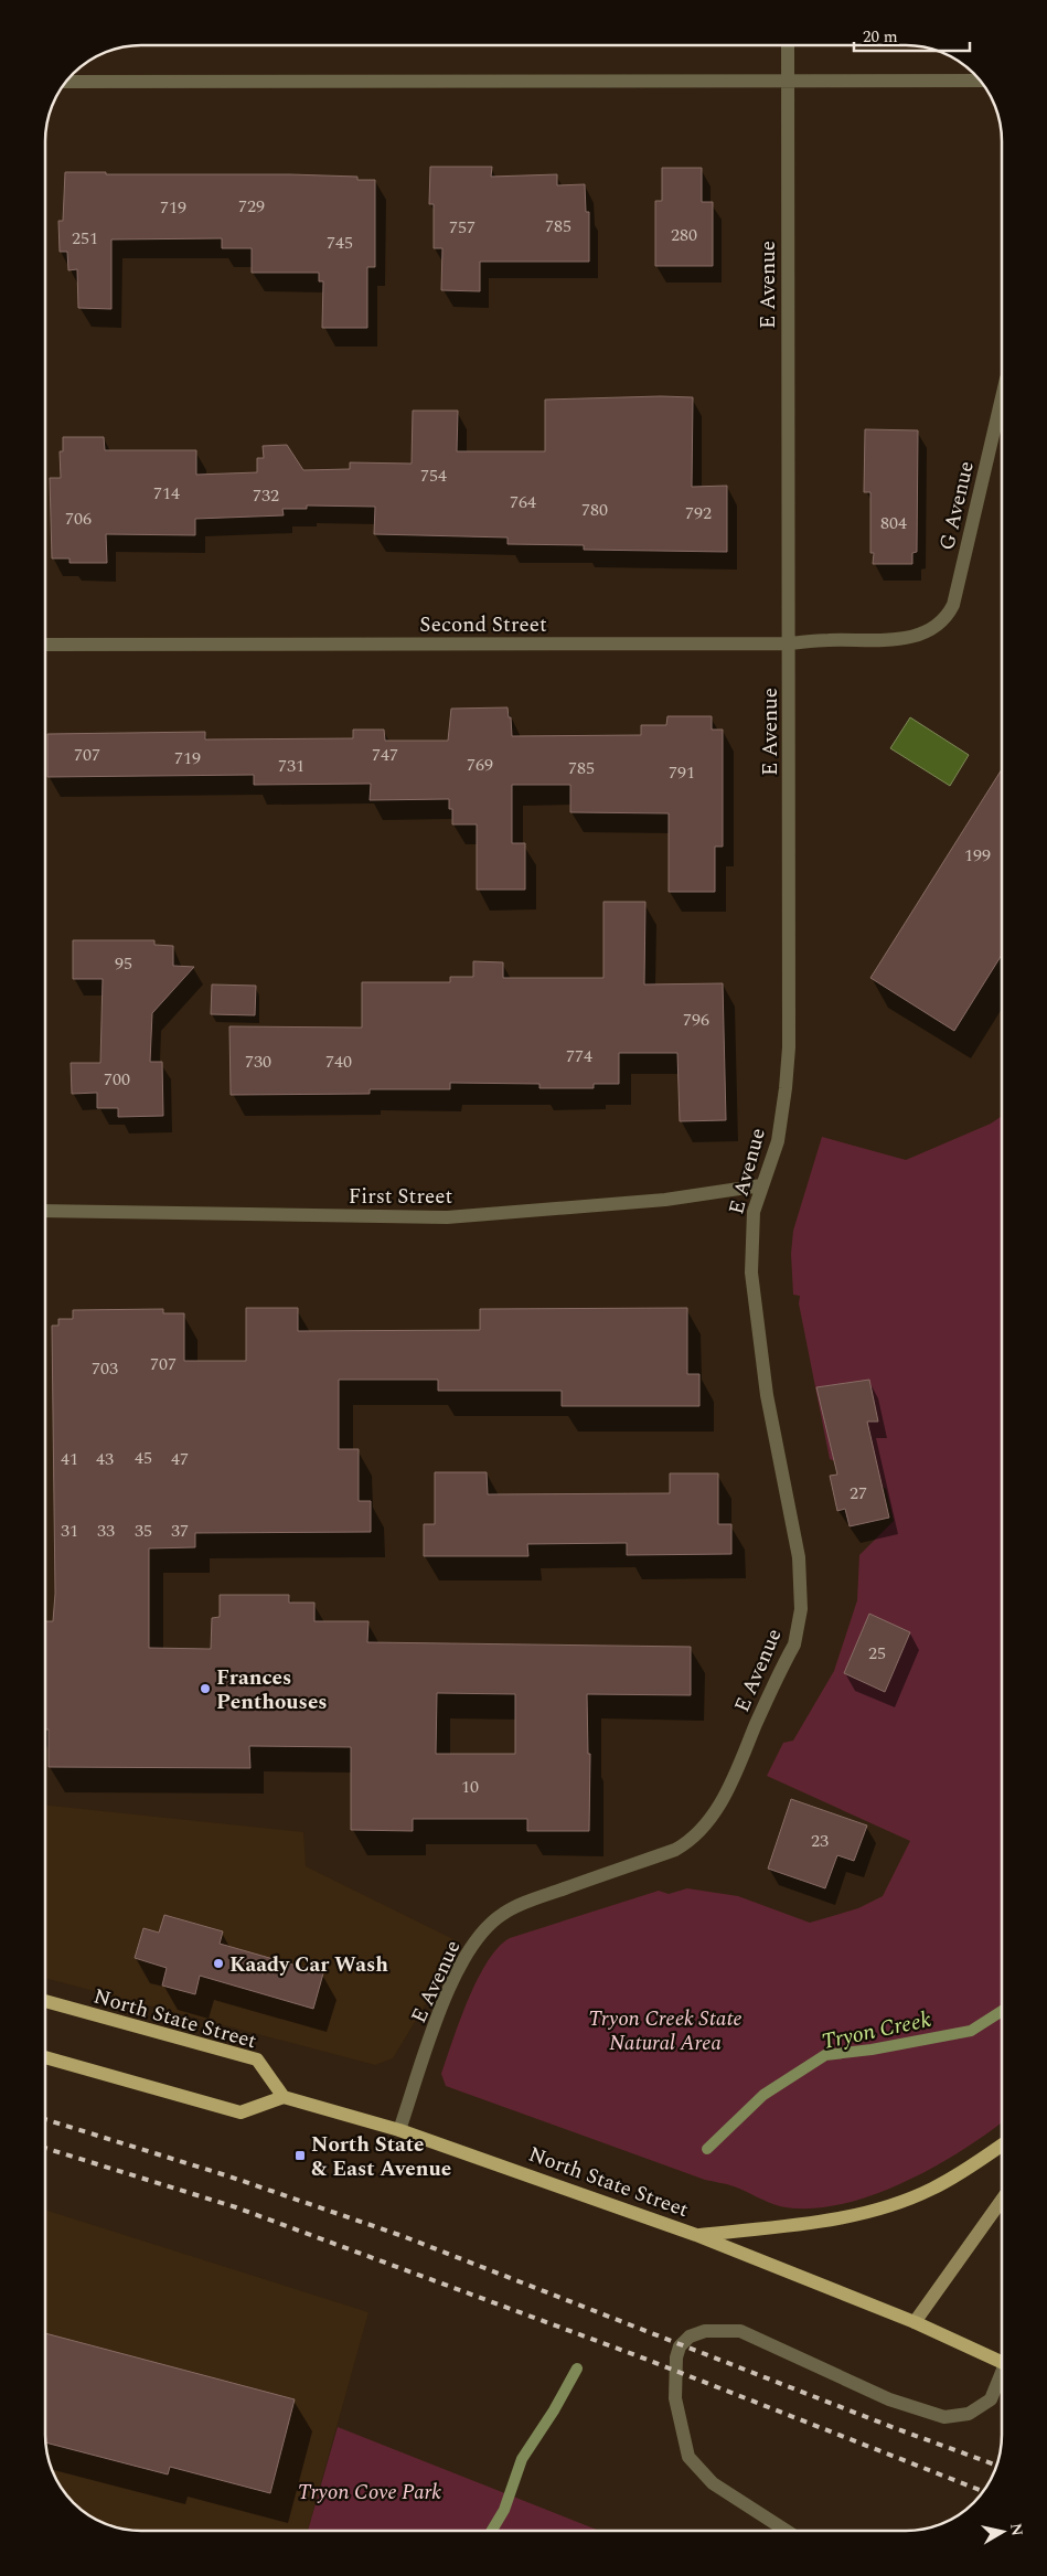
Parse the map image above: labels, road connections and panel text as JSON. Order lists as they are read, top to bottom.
{
  "streets": {
    "main road": ["North State Street"],
    "street": [
      "E Avenue",
      "G Avenue",
      "Second Street",
      "First Street"
    ]
  },
  "crossings": [
    ["E Avenue", "Second Street"],
    ["E Avenue", "First Street"],
    ["E Avenue", "North State Street"],
    ["G Avenue", "Second Street"]
  ],
  "water": ["Tryon Creek"],
  "parks": ["Tryon Creek State Natural Area", "Tryon Cove Park"],
  "places": {
    "other": ["Frances Penthouses", "Kaady Car Wash"],
    "transit": ["North State & East Avenue"]
  },
  "house_numbers": [
    "729",
    "719",
    "785",
    "757",
    "280",
    "251",
    "745",
    "754",
    "714",
    "732",
    "764",
    "780",
    "792",
    "706",
    "804",
    "707",
    "747",
    "719",
    "769",
    "731",
    "785",
    "791",
    "199",
    "95",
    "796",
    "774",
    "730",
    "740",
    "700",
    "707",
    "703",
    "45",
    "41",
    "43",
    "47",
    "27",
    "31",
    "33",
    "35",
    "37",
    "25",
    "10",
    "23"
  ],
  "scale_bar": "20 m",
  "north": "right"
}
